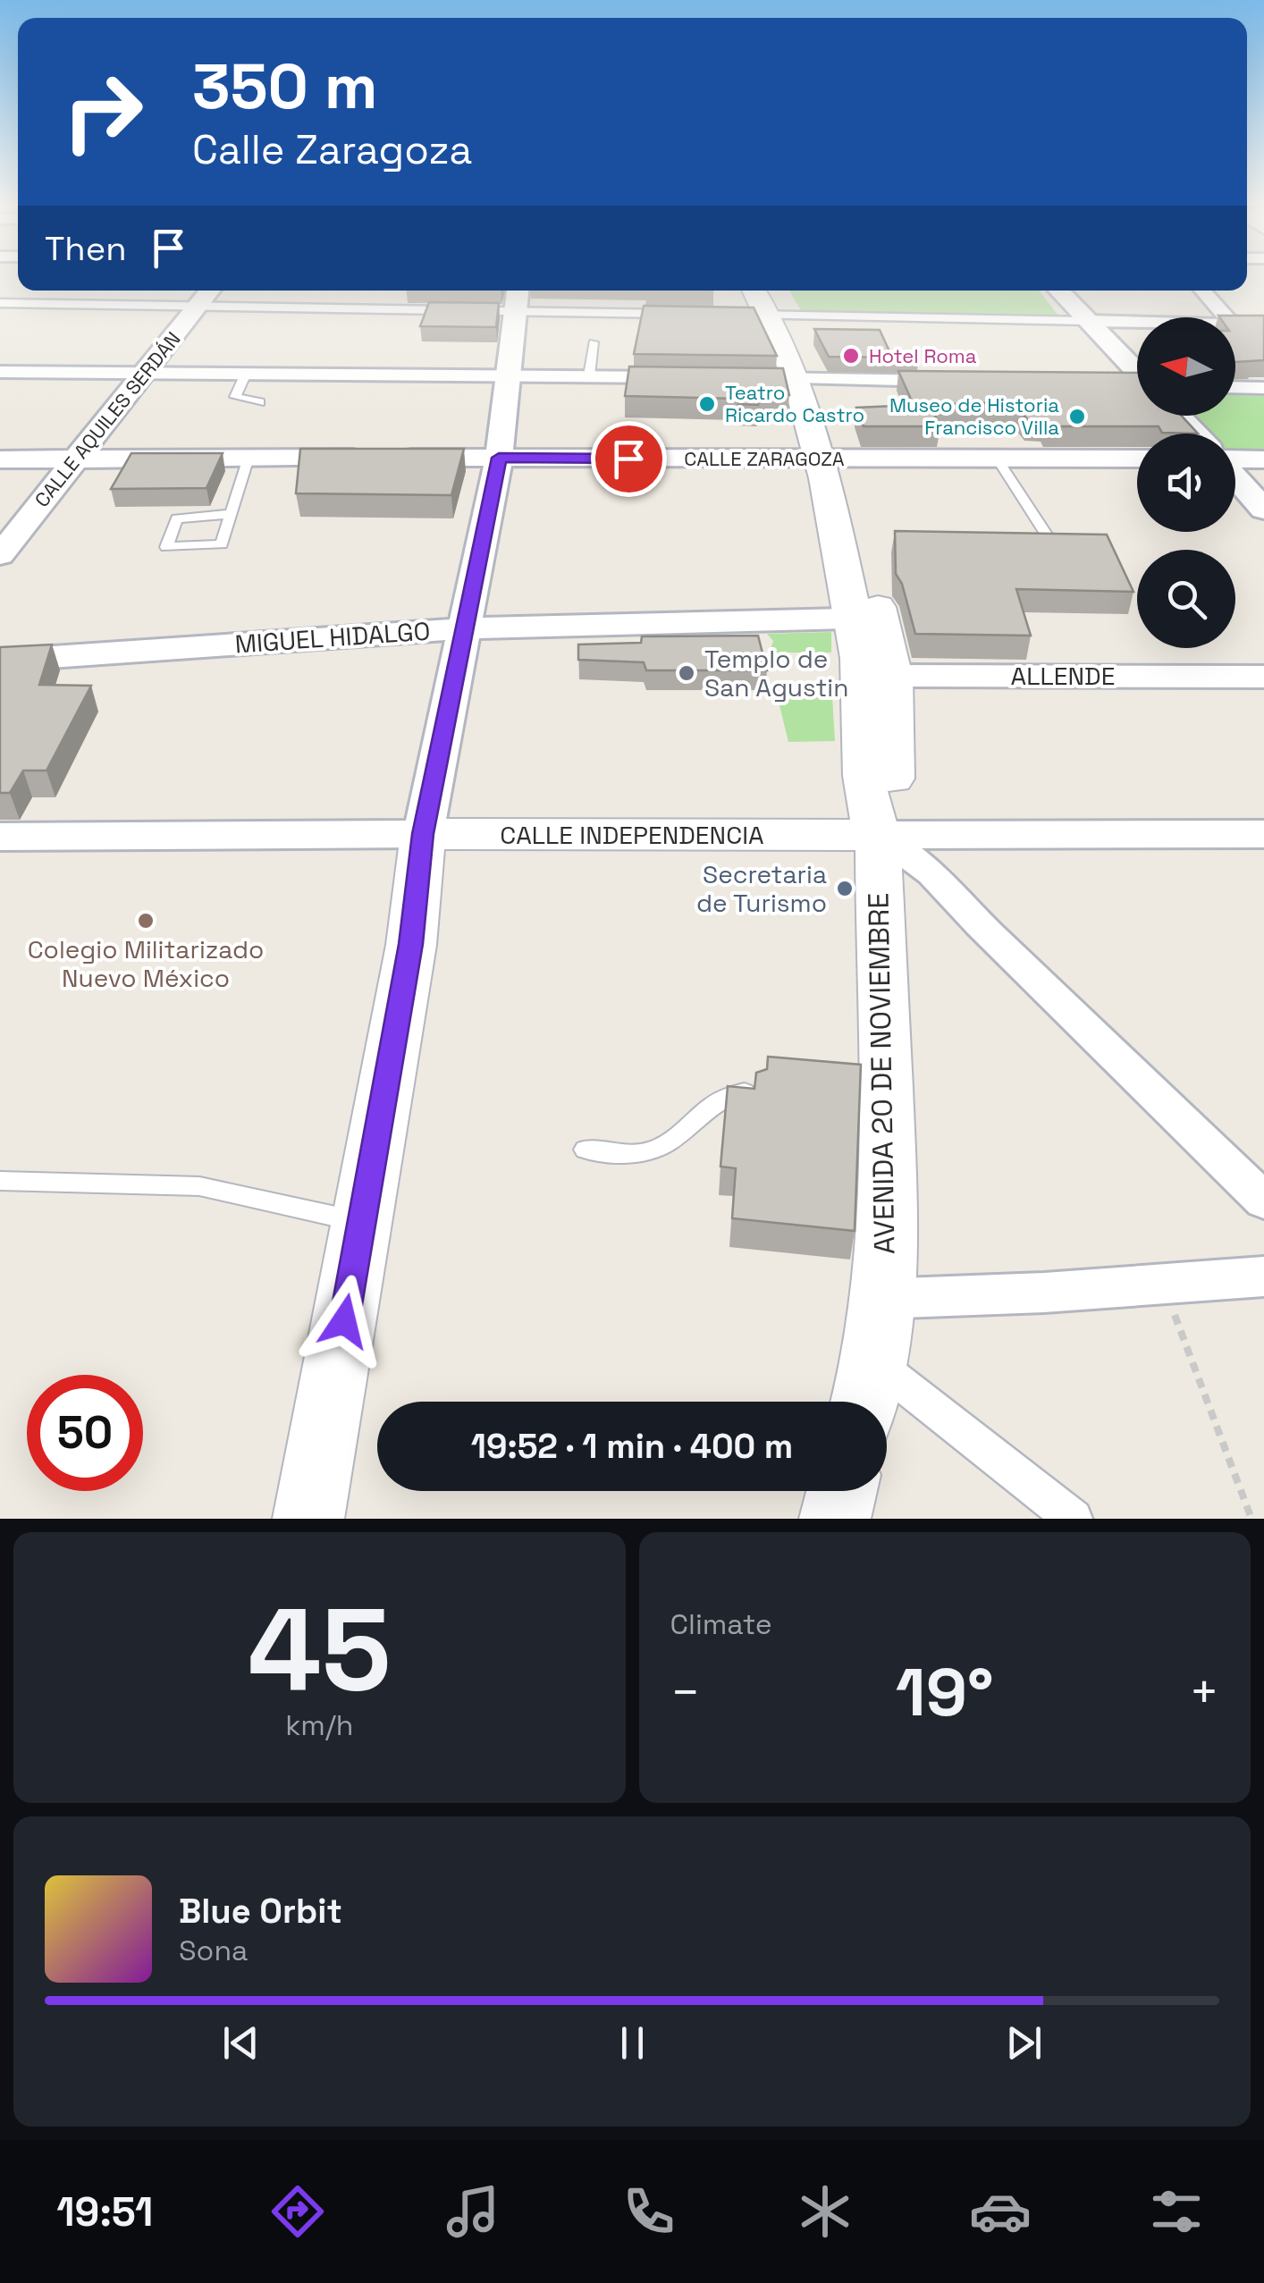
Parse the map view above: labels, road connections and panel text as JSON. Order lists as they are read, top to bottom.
{
  "streets": {
    "main road": ["CALLE INDEPENDENCIA", "AVENIDA 20 DE NOVIEMBRE"],
    "street": [
      "CALLE AQUILES SERDÁN",
      "CALLE ZARAGOZA",
      "MIGUEL HIDALGO",
      "ALLENDE"
    ]
  },
  "crossings": [
    ["CALLE AQUILES SERDÁN", "CALLE ZARAGOZA"],
    ["CALLE ZARAGOZA", "AVENIDA 20 DE NOVIEMBRE"],
    ["MIGUEL HIDALGO", "AVENIDA 20 DE NOVIEMBRE"],
    ["ALLENDE", "AVENIDA 20 DE NOVIEMBRE"],
    ["CALLE INDEPENDENCIA", "AVENIDA 20 DE NOVIEMBRE"]
  ],
  "places": [
    "Hotel Roma",
    "Teatro Ricardo Castro",
    "Museo de Historia Francisco Villa",
    "Templo de San Agustin",
    "Secretaria de Turismo",
    "Colegio Militarizado Nuevo México"
  ],
  "north": "left",
  "page": {
    "turn": ["350 m", "Calle Zaragoza"],
    "then": "Then",
    "limit": "50",
    "trip": "19:52 · 1 min · 400 m",
    "tile": [
      ["45", "km/h"],
      "Climate"
    ],
    "heat": ["−", "19°", "+"],
    "song": ["Blue Orbit", "Sona"],
    "tabs": "19:51"
  }
}
